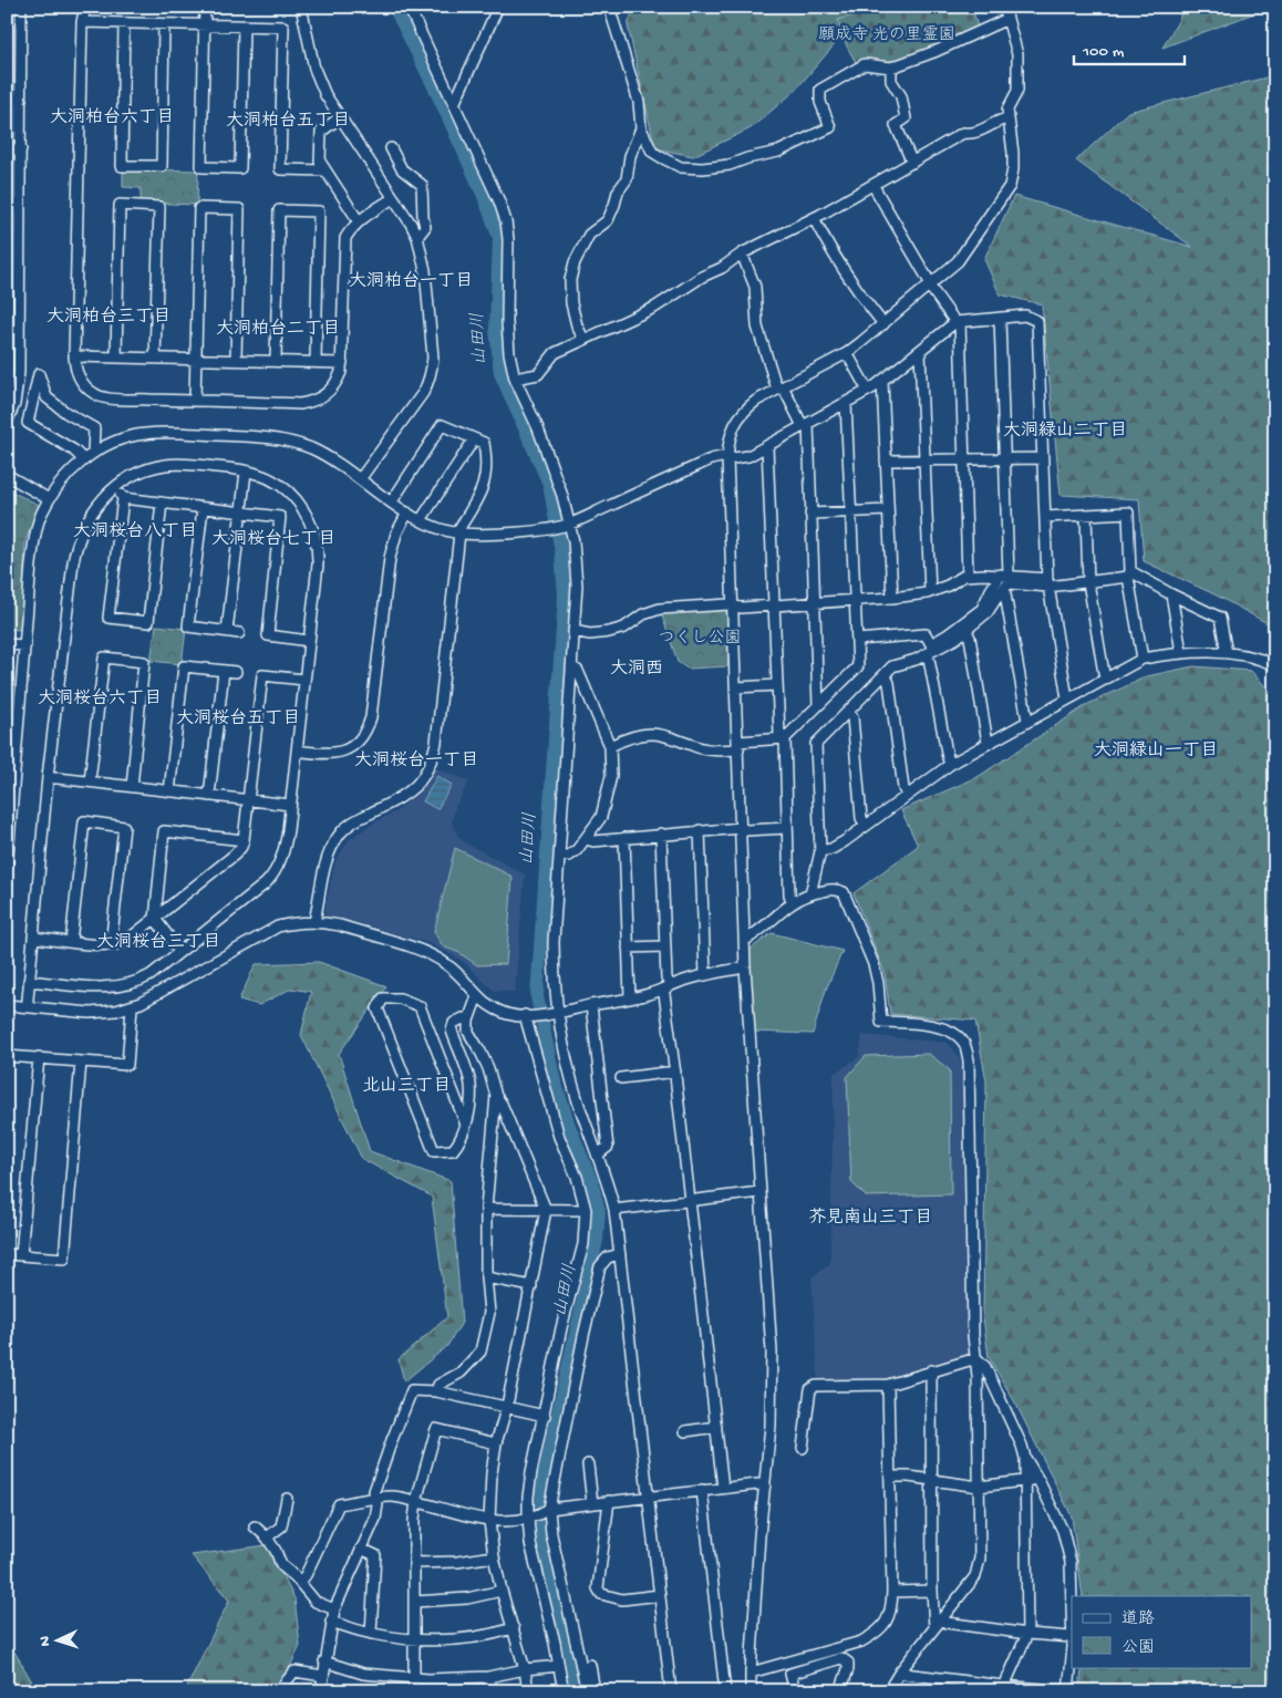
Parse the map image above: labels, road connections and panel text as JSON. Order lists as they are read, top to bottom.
{
  "districts": [
    "大洞柏台六丁目",
    "大洞柏台五丁目",
    "大洞柏台一丁目",
    "大洞柏台三丁目",
    "大洞柏台二丁目",
    "大洞緑山二丁目",
    "大洞桜台八丁目",
    "大洞桜台七丁目",
    "大洞西",
    "大洞桜台六丁目",
    "大洞桜台五丁目",
    "大洞緑山一丁目",
    "大洞桜台一丁目",
    "大洞桜台三丁目",
    "北山三丁目",
    "芥見南山三丁目"
  ],
  "water": ["山田川"],
  "parks": ["願成寺 光の里霊園", "つくし公園"],
  "legend": ["道路", "公園"],
  "scale_bar": "100 m",
  "north": "left"
}
